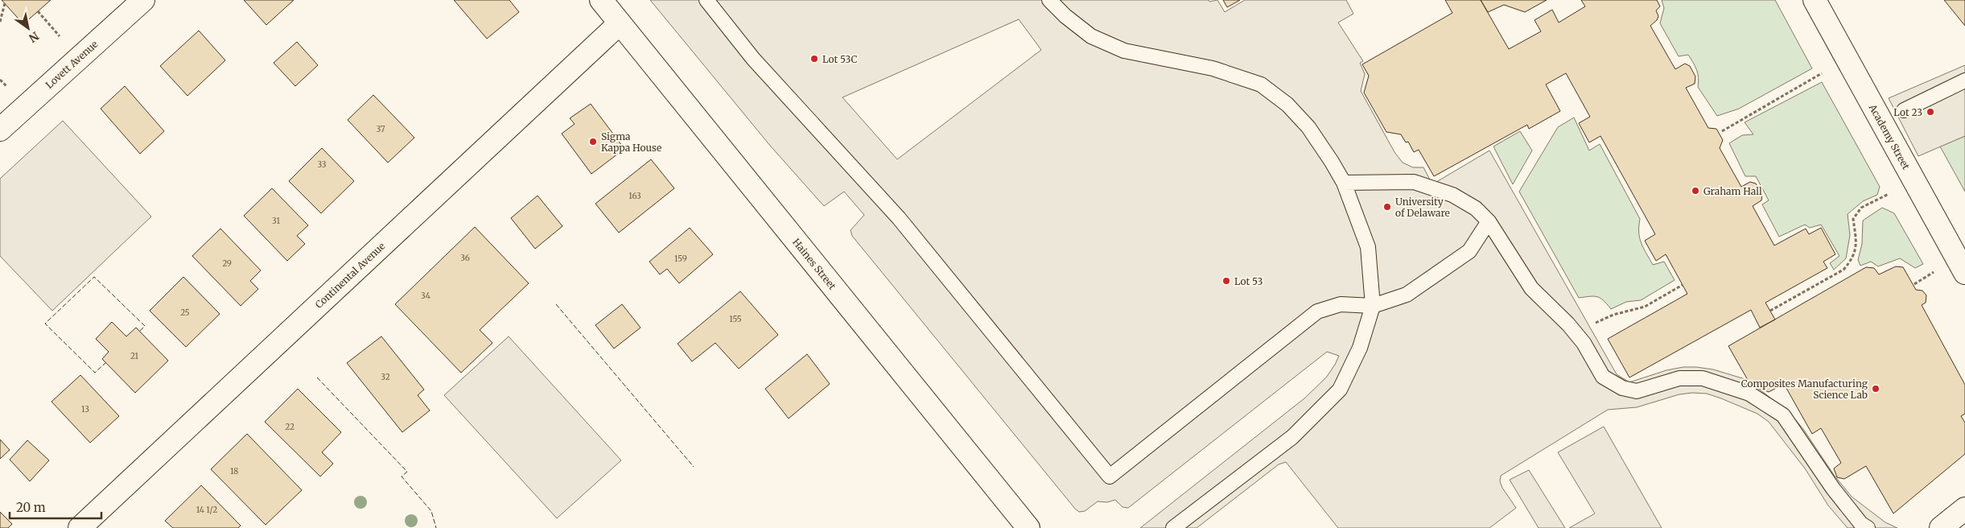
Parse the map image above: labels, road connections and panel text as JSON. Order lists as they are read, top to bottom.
{
  "streets": {
    "street": [
      "Lovett Avenue",
      "Academy Street",
      "Haines Street",
      "Continental Avenue"
    ]
  },
  "crossings": [
    ["Haines Street", "Continental Avenue"]
  ],
  "places": [
    "Lot 53C",
    "Lot 23",
    "Sigma Kappa House",
    "Graham Hall",
    "University of Delaware",
    "Lot 53",
    "Composites Manufacturing Science Lab"
  ],
  "house_numbers": [
    "37",
    "33",
    "163",
    "31",
    "36",
    "159",
    "29",
    "34",
    "25",
    "155",
    "21",
    "32",
    "13",
    "22",
    "18",
    "14 1/2"
  ],
  "scale_bar": "20 m",
  "north": "bottom right"
}
